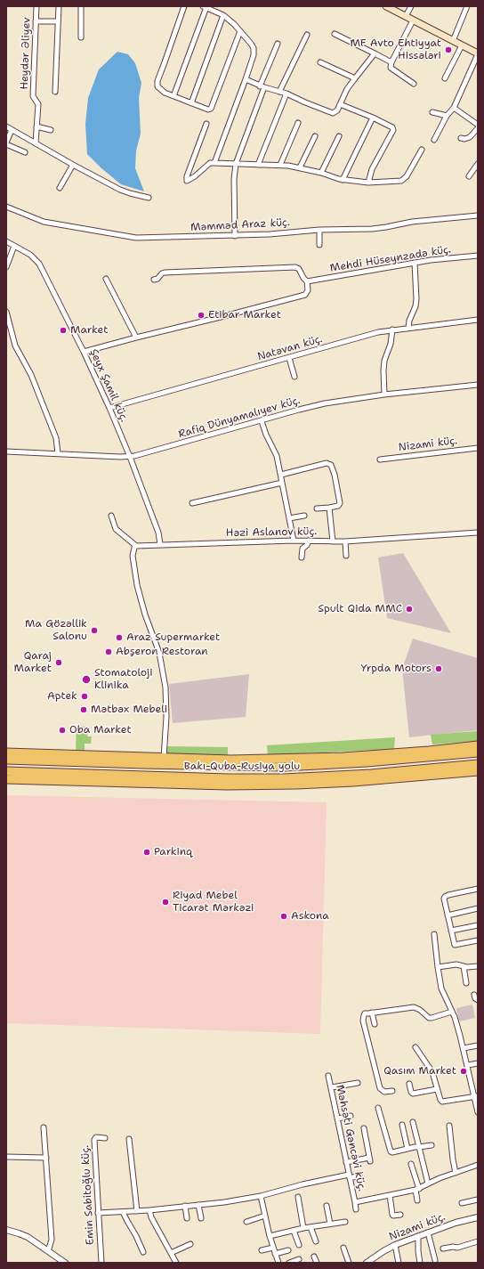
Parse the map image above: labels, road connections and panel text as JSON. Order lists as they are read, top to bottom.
{
  "streets": {
    "highway": ["Bakı-Quba-Rusiya yolu"],
    "street": [
      "Heydər Əliyev",
      "Məmməd Araz küç.",
      "Mehdi Hüseynzadə küç.",
      "Natəvan küç.",
      "Şeyx Şamil küç.",
      "Rafiq Dünyamalıyev küç.",
      "Nizami küç.",
      "Həzi Aslanov küç.",
      "Məhsəti Gəncəvi küç.",
      "Emin Sabitoğlu küç."
    ]
  },
  "crossings": [
    ["Natəvan küç.", "Şeyx Şamil küç."],
    ["Şeyx Şamil küç.", "Rafiq Dünyamalıyev küç."],
    ["Şeyx Şamil küç.", "Həzi Aslanov küç."]
  ],
  "places": [
    "MF Avto Ehtiyyat Hissələri",
    "Etibar Market",
    "Market",
    "Spult Qida MMC",
    "Ma Gözəllik Salonu",
    "Araz Supermarket",
    "Abşeron Restoran",
    "Qaraj Market",
    "Yrpda Motors",
    "Stomatoloji Klinika",
    "Aptek",
    "Mətbəx Mebeli",
    "Oba Market",
    "Parkinq",
    "Riyad Mebel Ticarət Mərkəzi",
    "Askona",
    "Qasım Market"
  ]
}
